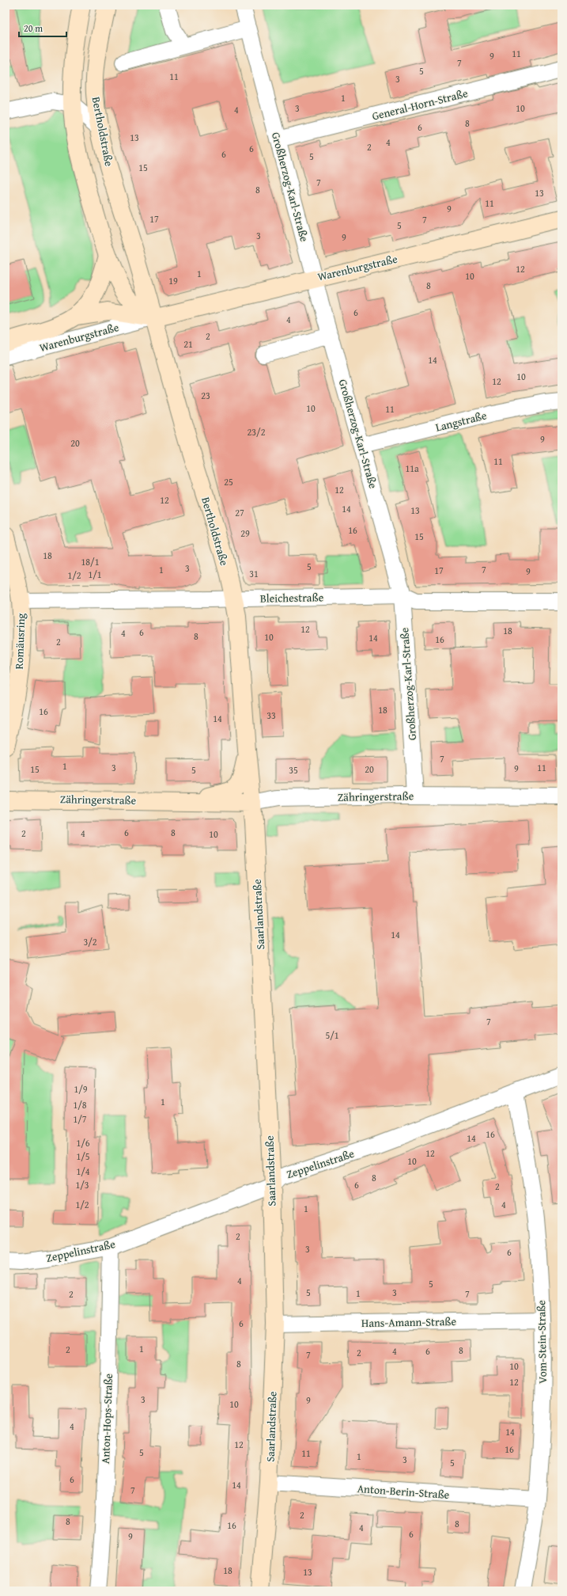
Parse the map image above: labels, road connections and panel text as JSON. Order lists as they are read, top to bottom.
{
  "streets": {
    "main road": [
      "Bertholdstraße",
      "Warenburgstraße",
      "Romäusring",
      "Zähringerstraße",
      "Saarlandstraße"
    ],
    "street": [
      "General-Horn-Straße",
      "Großherzog-Karl-Straße",
      "Langstraße",
      "Bleichestraße",
      "Zeppelinstraße",
      "Hans-Amann-Straße",
      "Vom-Stein-Straße",
      "Anton-Hops-Straße",
      "Anton-Berin-Straße"
    ]
  },
  "crossings": [
    ["General-Horn-Straße", "Großherzog-Karl-Straße"],
    ["Bertholdstraße", "Warenburgstraße"],
    ["Bertholdstraße", "Bleichestraße"],
    ["Bertholdstraße", "Zähringerstraße"],
    ["Bertholdstraße", "Saarlandstraße"],
    ["Großherzog-Karl-Straße", "Warenburgstraße"],
    ["Großherzog-Karl-Straße", "Langstraße"],
    ["Großherzog-Karl-Straße", "Bleichestraße"],
    ["Großherzog-Karl-Straße", "Zähringerstraße"],
    ["Bleichestraße", "Romäusring"],
    ["Zähringerstraße", "Saarlandstraße"],
    ["Saarlandstraße", "Zeppelinstraße"],
    ["Saarlandstraße", "Hans-Amann-Straße"],
    ["Saarlandstraße", "Anton-Berin-Straße"],
    ["Zeppelinstraße", "Vom-Stein-Straße"],
    ["Zeppelinstraße", "Anton-Hops-Straße"],
    ["Hans-Amann-Straße", "Vom-Stein-Straße"],
    ["Vom-Stein-Straße", "Anton-Berin-Straße"]
  ],
  "house_numbers": [
    "11",
    "9",
    "7",
    "5",
    "11",
    "3",
    "1",
    "3",
    "10",
    "4",
    "8",
    "6",
    "13",
    "4",
    "2",
    "6",
    "6",
    "5",
    "15",
    "7",
    "8",
    "13",
    "11",
    "9",
    "17",
    "7",
    "5",
    "3",
    "9",
    "12",
    "1",
    "10",
    "19",
    "8",
    "6",
    "4",
    "2",
    "21",
    "14",
    "10",
    "12",
    "23",
    "10",
    "11",
    "23/2",
    "9",
    "20",
    "11",
    "11a",
    "25",
    "12",
    "12",
    "14",
    "13",
    "27",
    "16",
    "29",
    "15",
    "18",
    "18/1",
    "5",
    "3",
    "1",
    "7",
    "17",
    "9",
    "31",
    "1/1",
    "1/2",
    "12",
    "18",
    "6",
    "4",
    "8",
    "10",
    "14",
    "16",
    "2",
    "18",
    "16",
    "33",
    "14",
    "7",
    "1",
    "3",
    "11",
    "9",
    "15",
    "20",
    "5",
    "35",
    "6",
    "8",
    "2",
    "4",
    "10",
    "14",
    "3/2",
    "7",
    "5/1",
    "1/9",
    "1",
    "1/8",
    "1/7",
    "16",
    "14",
    "1/6",
    "12",
    "1/5",
    "10",
    "1/4",
    "8",
    "1/3",
    "6",
    "2",
    "1/2",
    "4",
    "1",
    "2",
    "3",
    "6",
    "4",
    "5",
    "5",
    "3",
    "1",
    "2",
    "7",
    "6",
    "1",
    "2",
    "8",
    "4",
    "6",
    "2",
    "7",
    "8",
    "10",
    "12",
    "3",
    "9",
    "10",
    "4",
    "14",
    "12",
    "16",
    "5",
    "11",
    "1",
    "3",
    "5",
    "6",
    "14",
    "7",
    "2",
    "8",
    "8",
    "16",
    "4",
    "6",
    "9",
    "18",
    "13"
  ],
  "scale_bar": "20 m"
}
